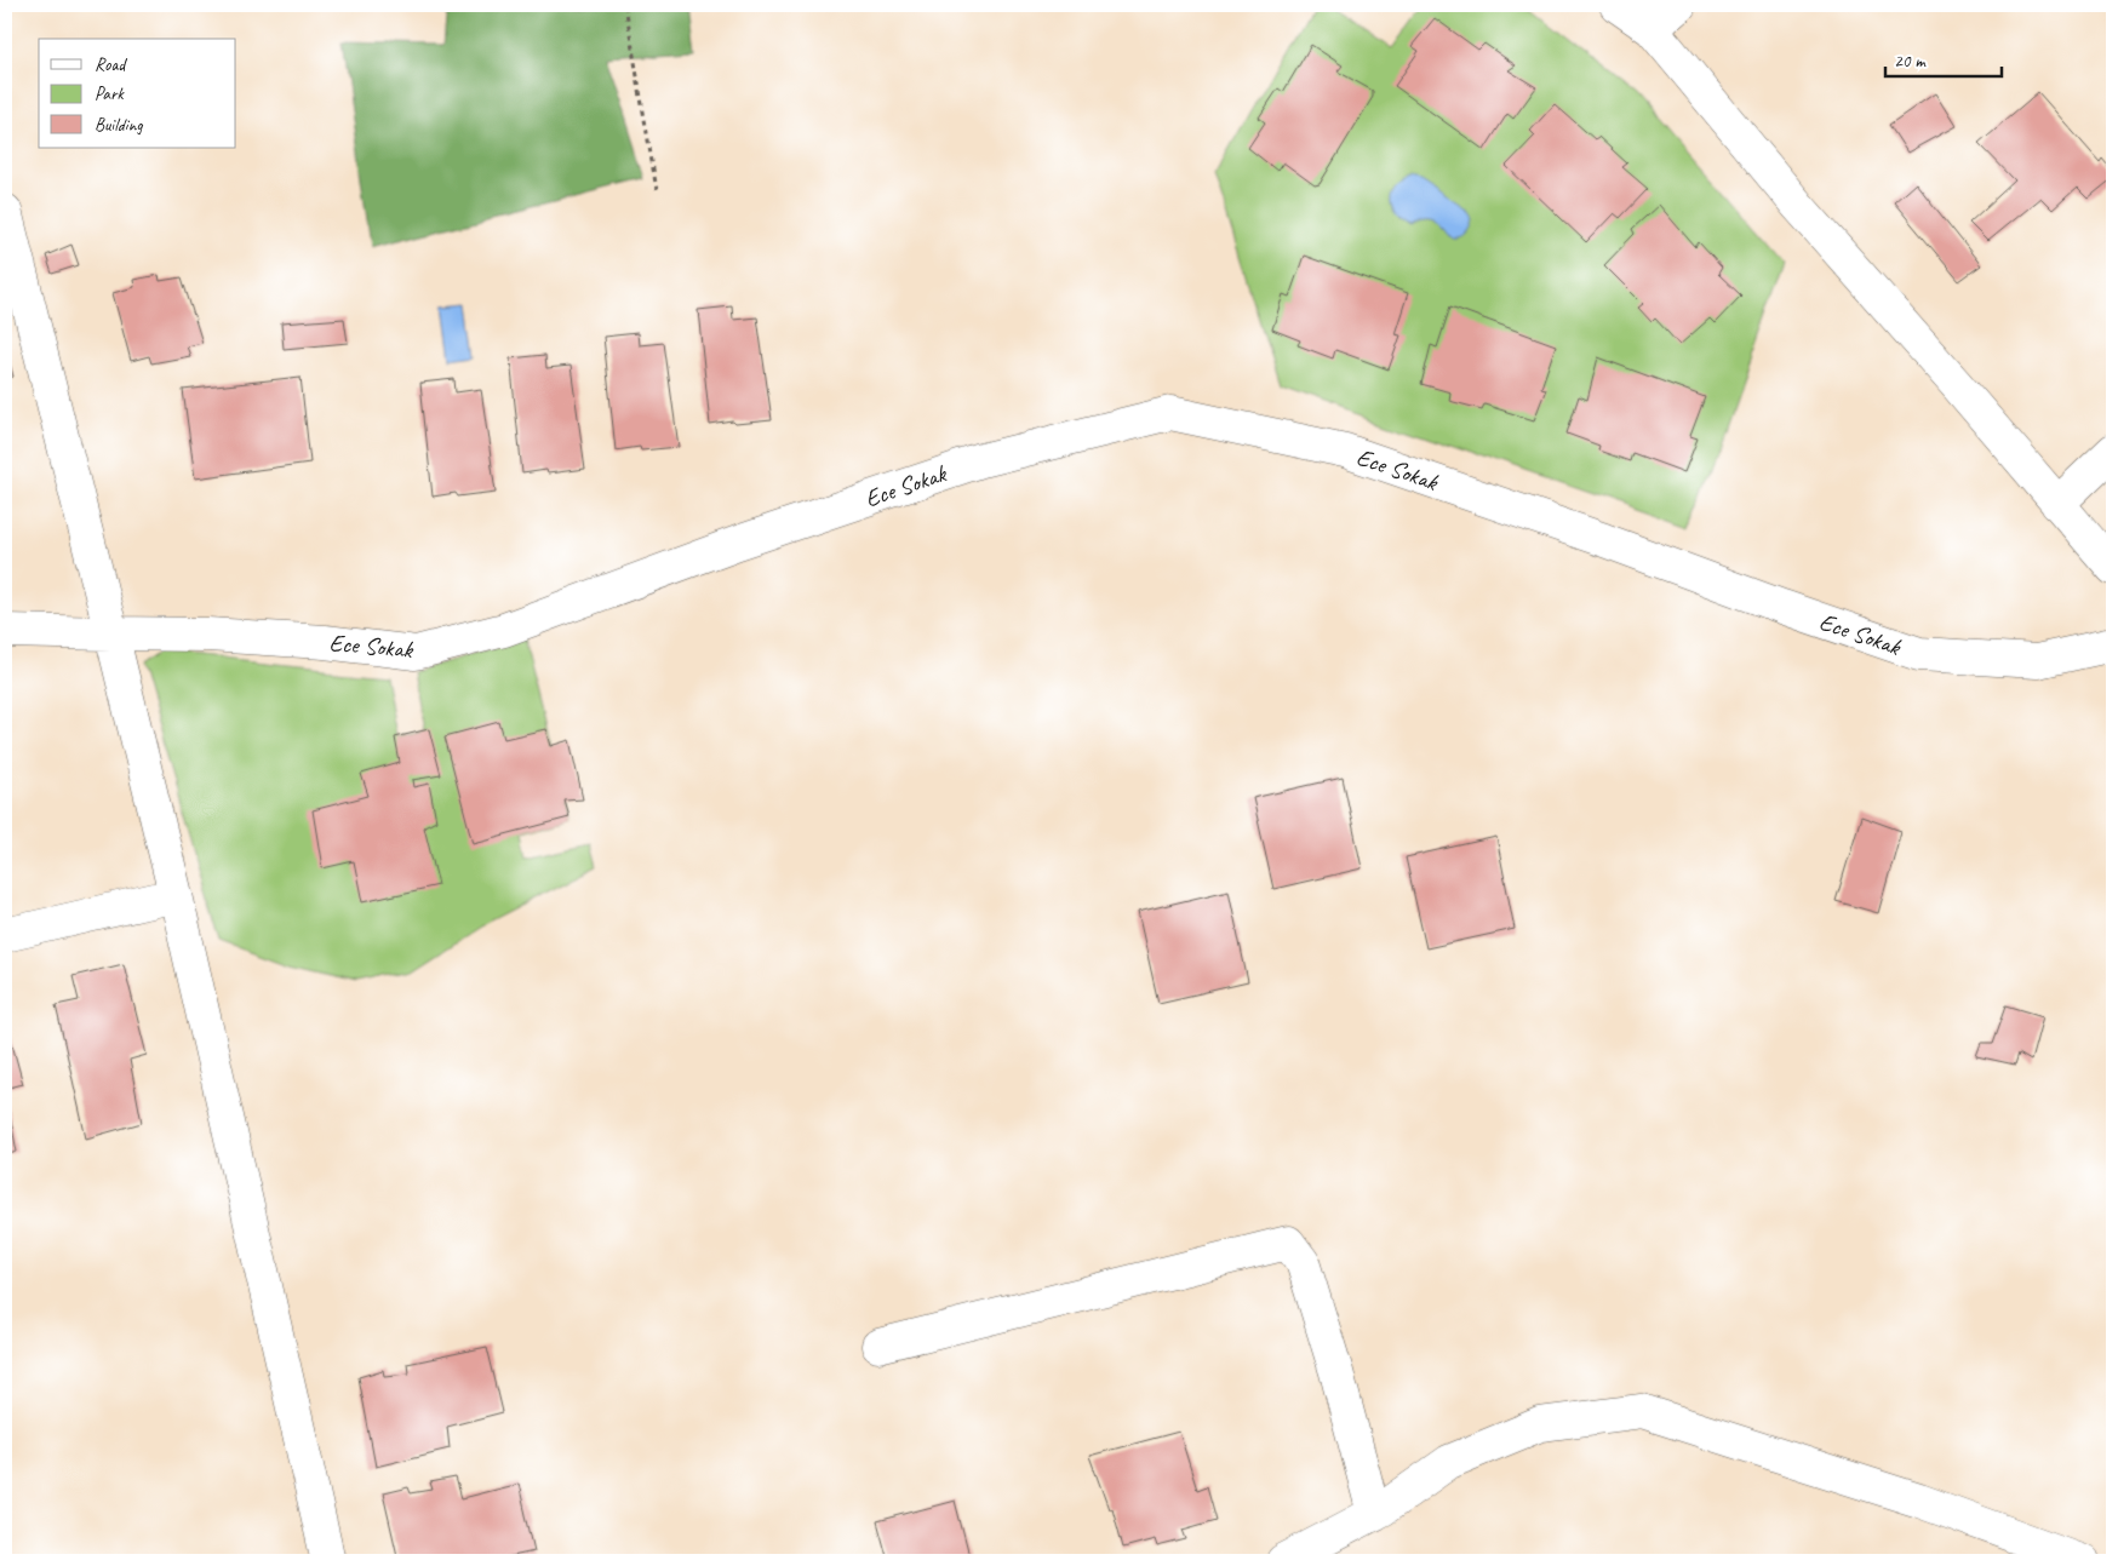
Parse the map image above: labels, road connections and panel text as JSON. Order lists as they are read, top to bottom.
{
  "streets": {
    "street": ["Ece Sokak"]
  },
  "legend": ["Road", "Park", "Building"],
  "scale_bar": "20 m"
}
